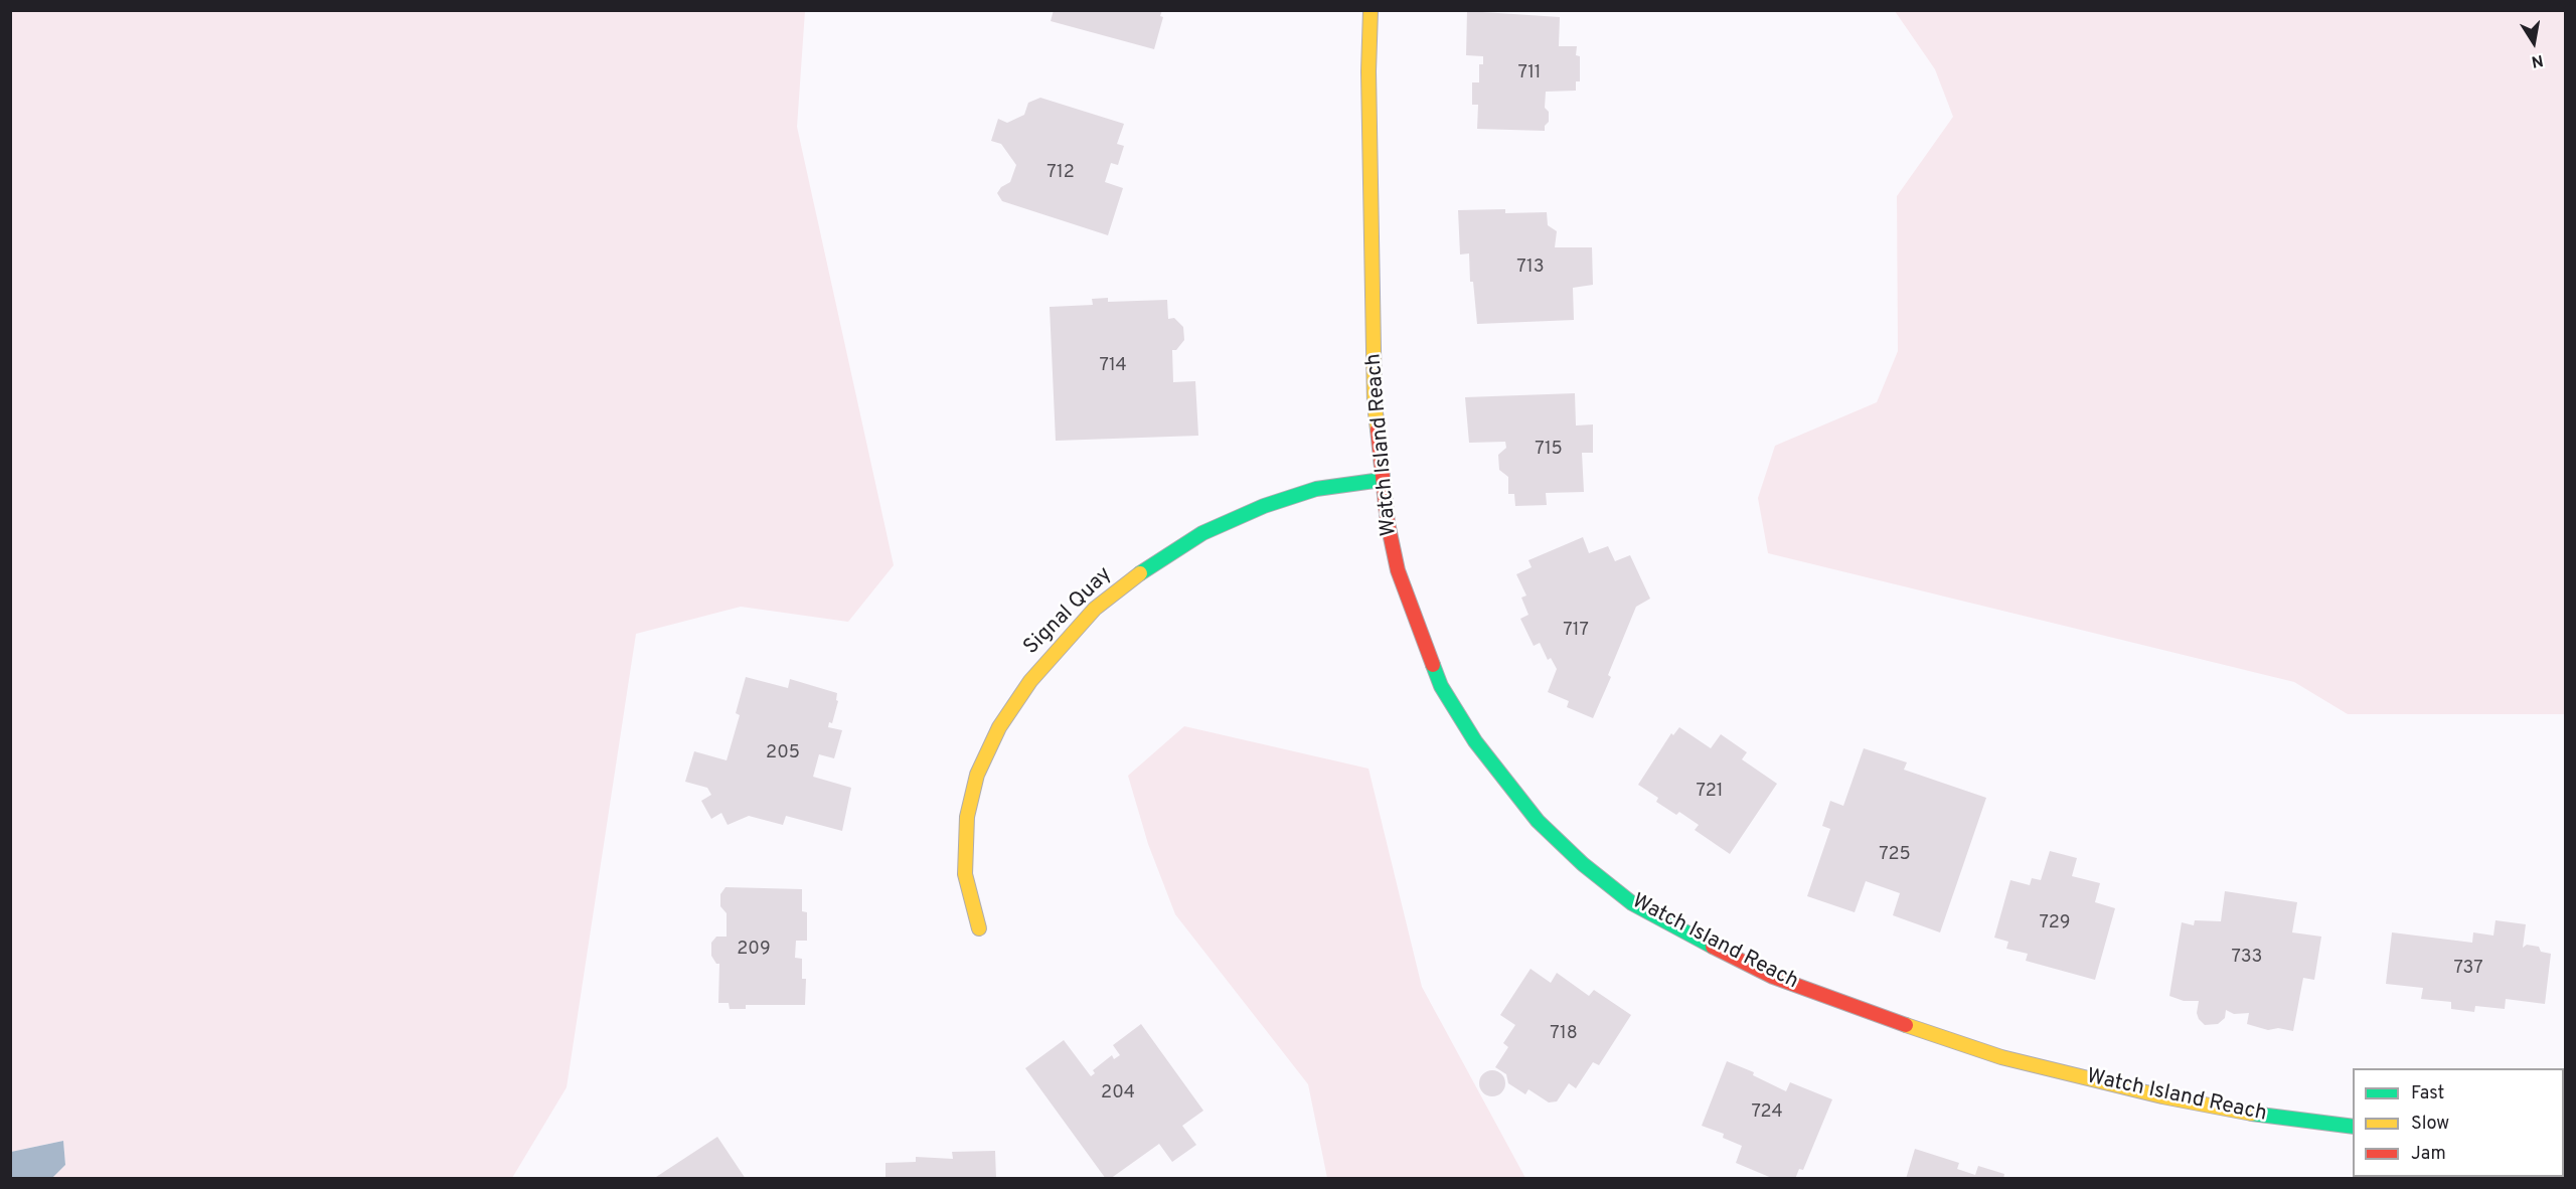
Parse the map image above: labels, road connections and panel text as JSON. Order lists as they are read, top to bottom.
{
  "streets": {
    "street": ["Watch Island Reach", "Signal Quay"]
  },
  "crossings": [
    ["Watch Island Reach", "Signal Quay"]
  ],
  "house_numbers": [
    "711",
    "712",
    "713",
    "714",
    "715",
    "717",
    "205",
    "721",
    "725",
    "729",
    "209",
    "733",
    "737",
    "718",
    "204",
    "724"
  ],
  "legend": ["Fast", "Slow", "Jam"],
  "north": "bottom"
}
